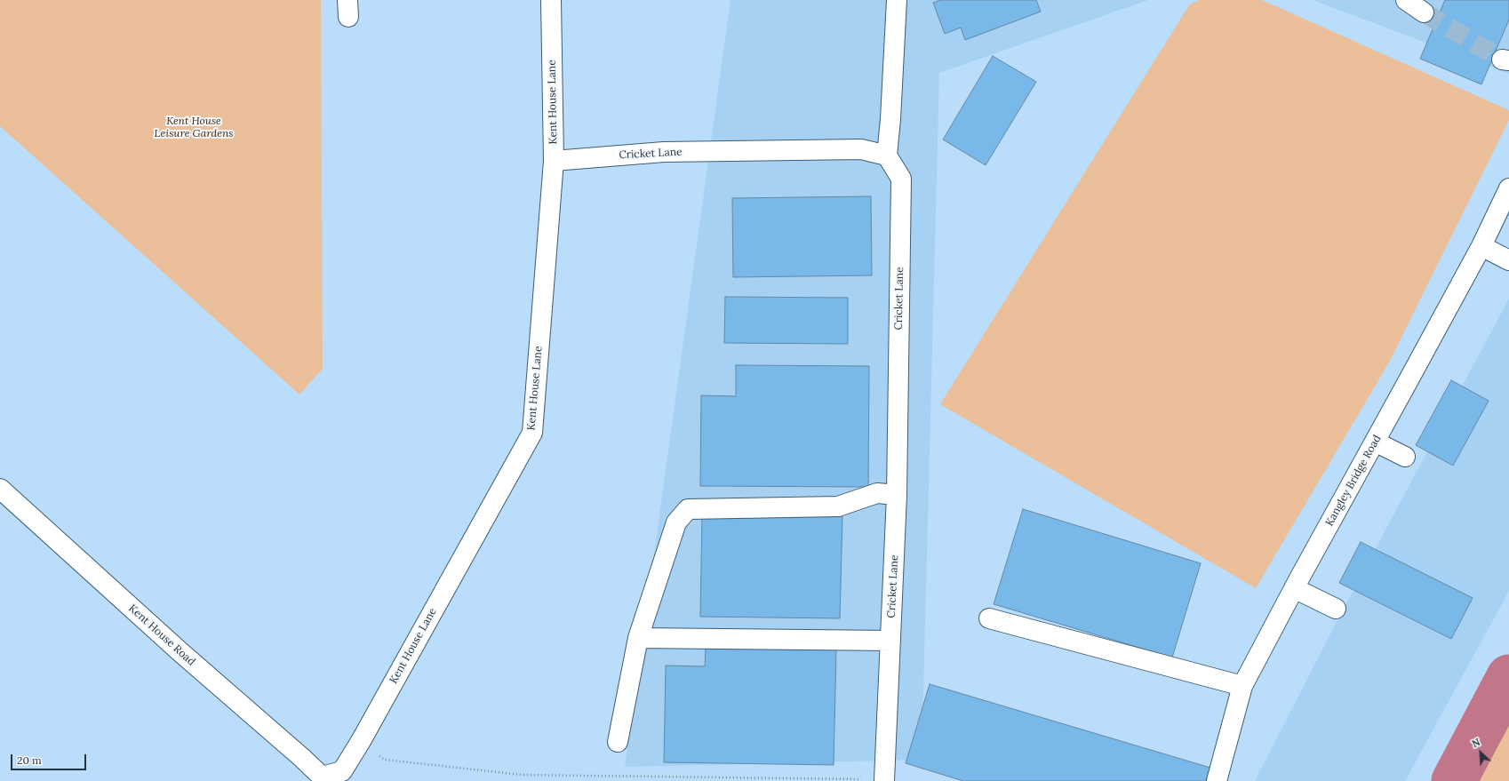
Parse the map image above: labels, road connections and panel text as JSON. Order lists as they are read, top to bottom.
{
  "streets": {
    "street": [
      "Kent House Lane",
      "Cricket Lane",
      "Kangley Bridge Road",
      "Kent House Road"
    ]
  },
  "crossings": [
    ["Kent House Lane", "Cricket Lane"],
    ["Kent House Lane", "Kent House Road"]
  ],
  "parks": ["Kent House Leisure Gardens"],
  "scale_bar": "20 m",
  "north": "top left"
}
